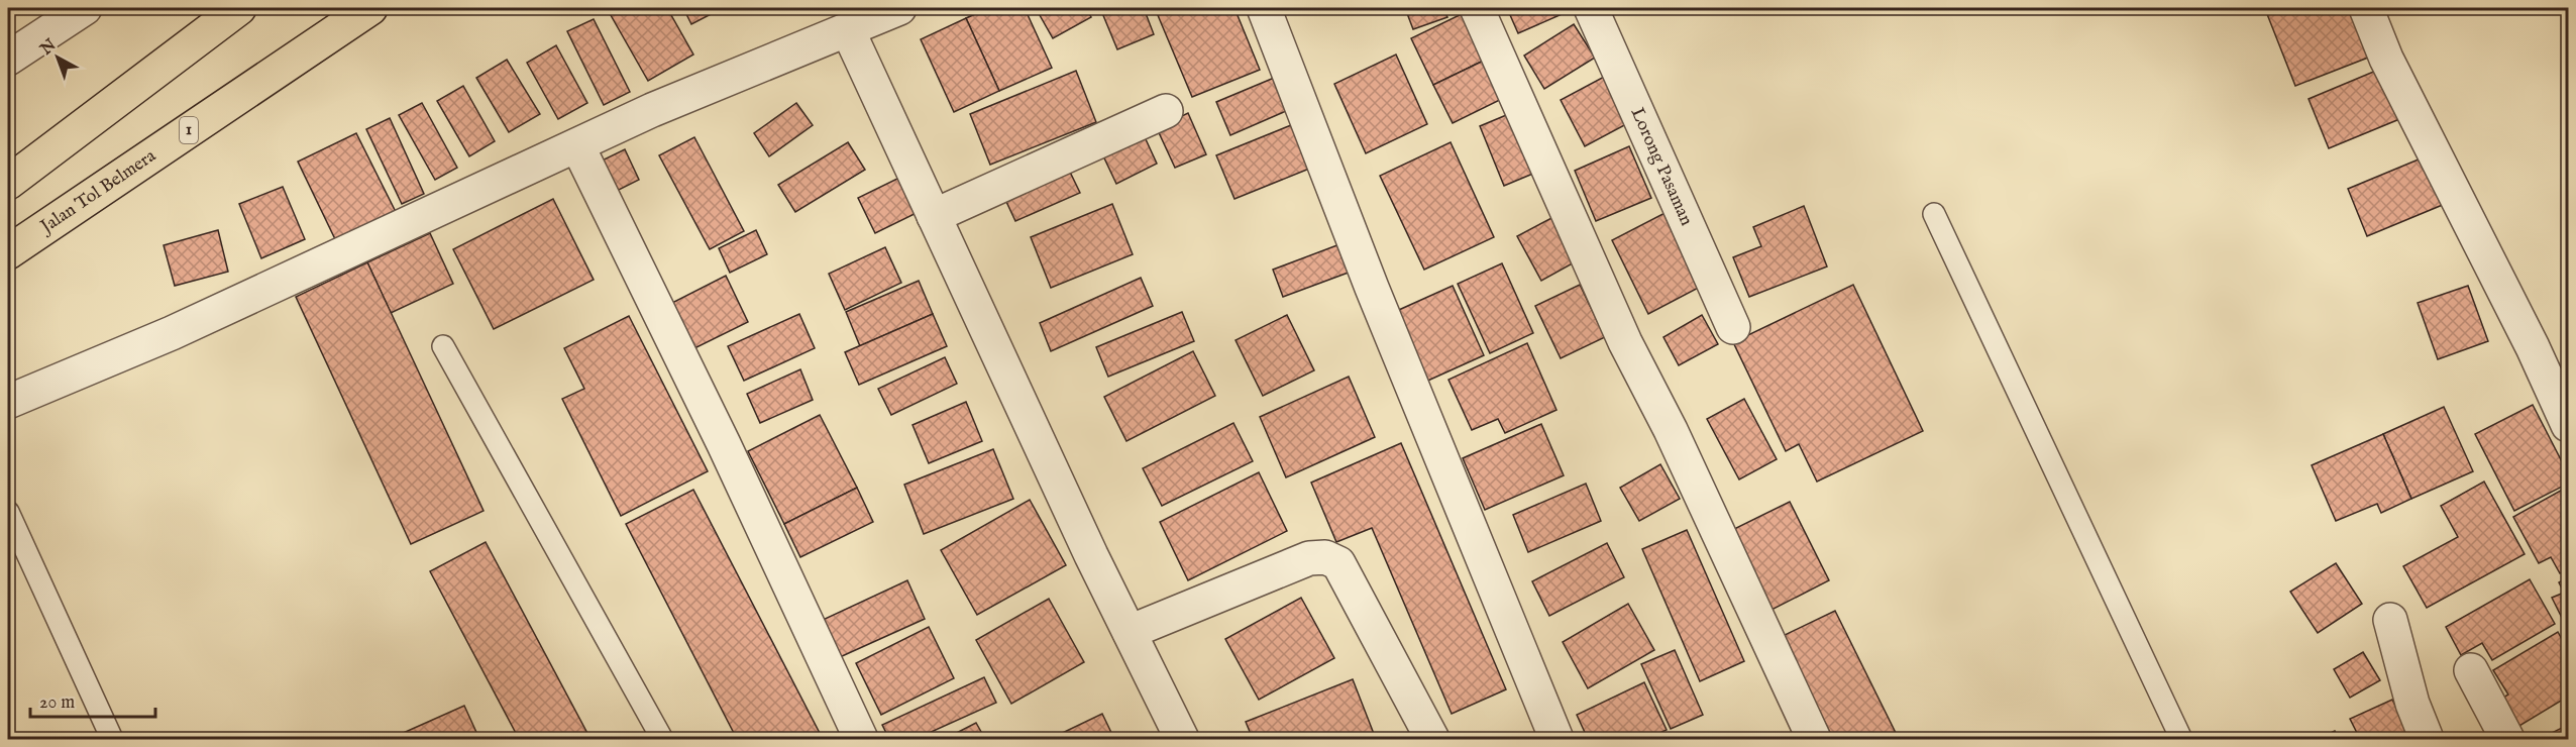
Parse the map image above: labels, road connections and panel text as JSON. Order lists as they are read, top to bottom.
{
  "streets": {
    "highway": ["1", "Jalan Tol Belmera"],
    "street": ["Lorong Pasaman"]
  },
  "scale_bar": "20 m",
  "north": "top left"
}
